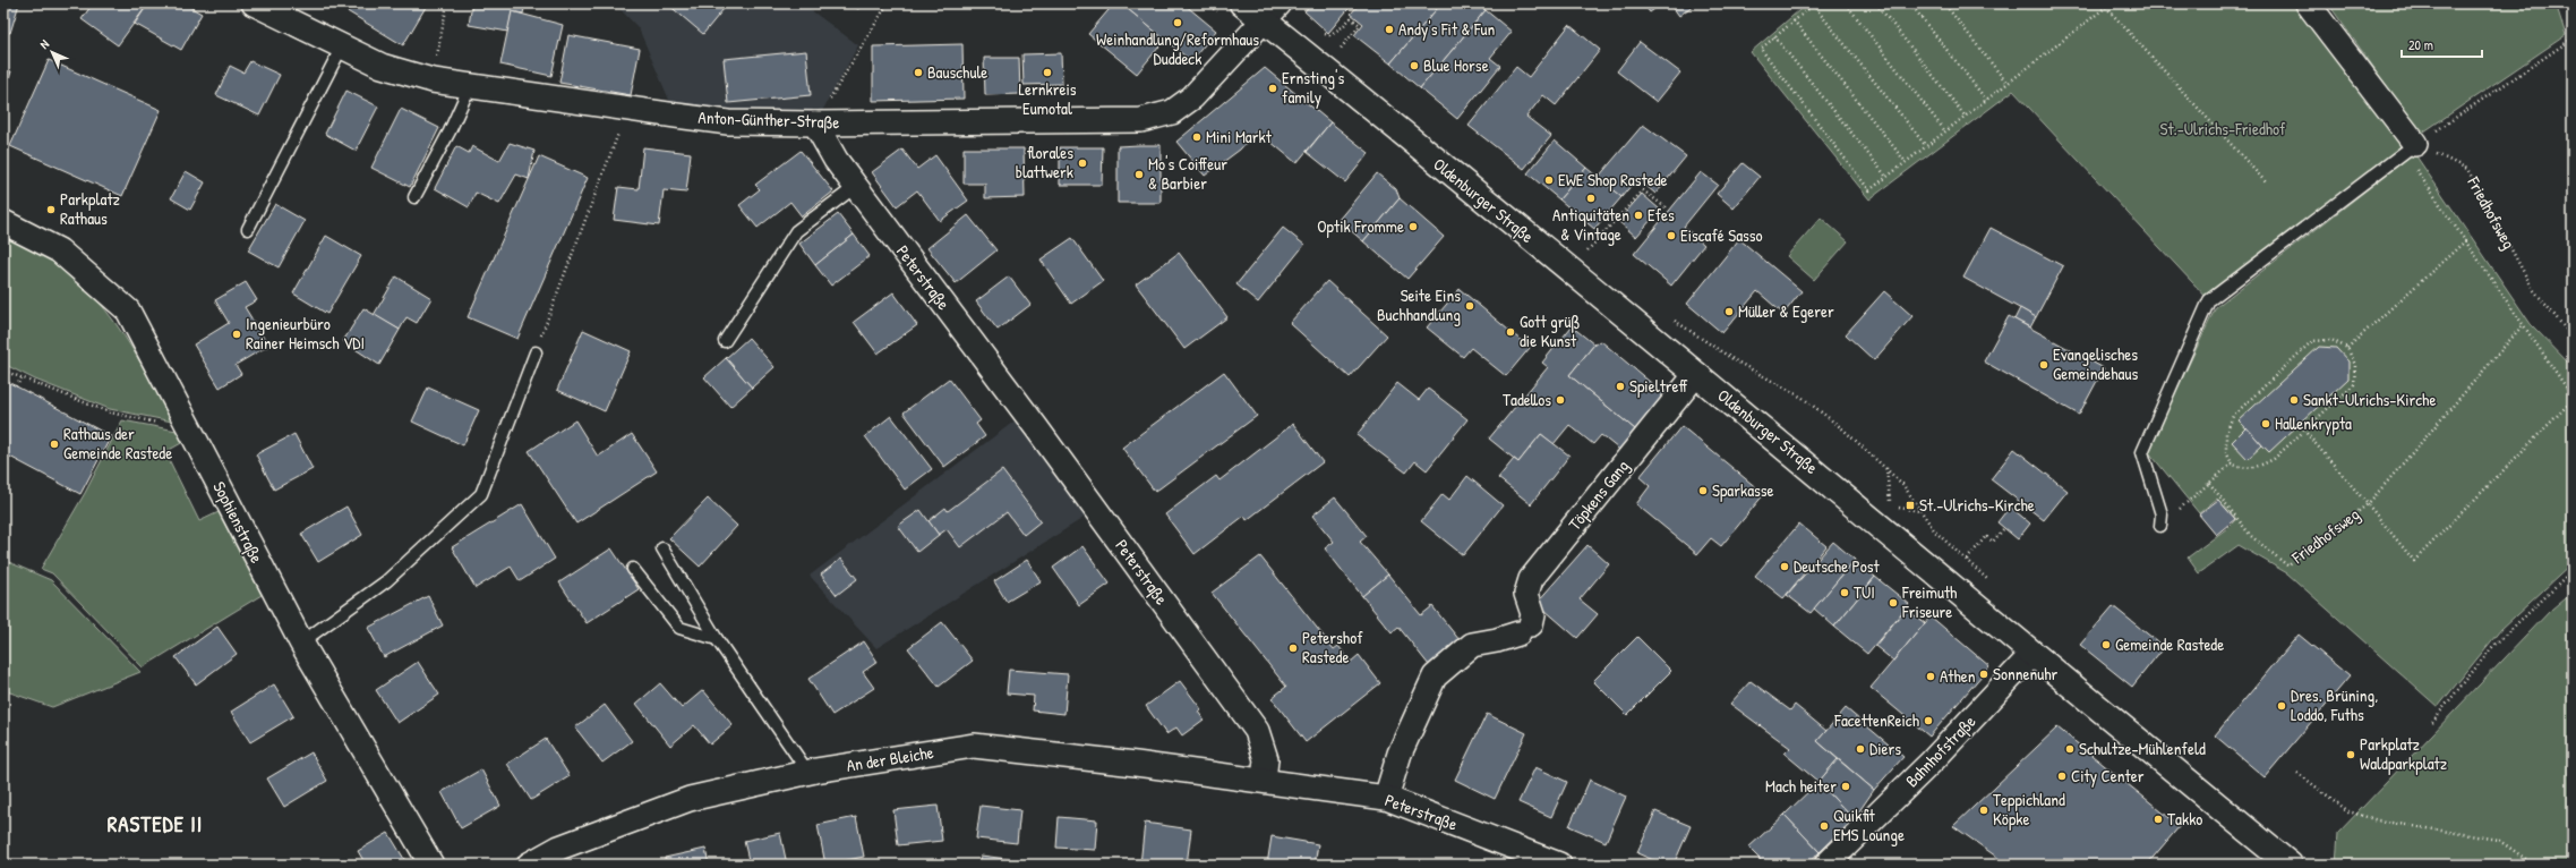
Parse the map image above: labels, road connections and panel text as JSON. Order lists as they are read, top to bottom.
{
  "streets": {
    "street": [
      "Anton-Günther-Straße",
      "Oldenburger Straße",
      "Peterstraße",
      "Töpkens Gang",
      "Sophienstraße",
      "Bahnhofstraße",
      "An der Bleiche"
    ],
    "path": ["Friedhofsweg"]
  },
  "crossings": [
    ["Anton-Günther-Straße", "Oldenburger Straße"],
    ["Anton-Günther-Straße", "Peterstraße"],
    ["Oldenburger Straße", "Töpkens Gang"],
    ["Oldenburger Straße", "Bahnhofstraße"],
    ["Peterstraße", "Töpkens Gang"],
    ["Peterstraße", "An der Bleiche"]
  ],
  "districts": ["RASTEDE II"],
  "parks": ["St.-Ulrichs-Friedhof"],
  "places": {
    "other": [
      "Weinhandlung/Reformhaus Duddeck",
      "Andy's Fit & Fun",
      "Blue Horse",
      "Bauschule",
      "Lernkreis Eumotal",
      "Ernsting's family",
      "Mini Markt",
      "florales blattwerk",
      "Mo's Coiffeur & Barbier",
      "EWE Shop Rastede",
      "Antiquitäten & Vintage",
      "Parkplatz Rathaus",
      "Efes",
      "Optik Fromme",
      "Eiscafé Sasso",
      "Seite Eins Buchhandlung",
      "Müller & Egerer",
      "Gott grüß die Kunst",
      "Ingenieurbüro Rainer Heimsch VDI",
      "Evangelisches Gemeindehaus",
      "Spieltreff",
      "Tadellos",
      "Sankt-Ulrichs-Kirche",
      "Hallenkrypta",
      "Rathaus der Gemeinde Rastede",
      "Sparkasse",
      "Deutsche Post",
      "TUI",
      "Freimuth Friseure",
      "Gemeinde Rastede",
      "Petershof Rastede",
      "Sonnenuhr",
      "Athen",
      "Dres. Brüning, Loddo, Fuths",
      "FacettenReich",
      "Diers",
      "Schultze-Mühlenfeld",
      "Parkplatz Waldparkplatz",
      "City Center",
      "Mach heiter",
      "Teppichland Köpke",
      "Takko",
      "Quikfit EMS Lounge"
    ],
    "transit": ["St.-Ulrichs-Kirche"]
  },
  "scale_bar": "20 m",
  "north": "top left"
}
